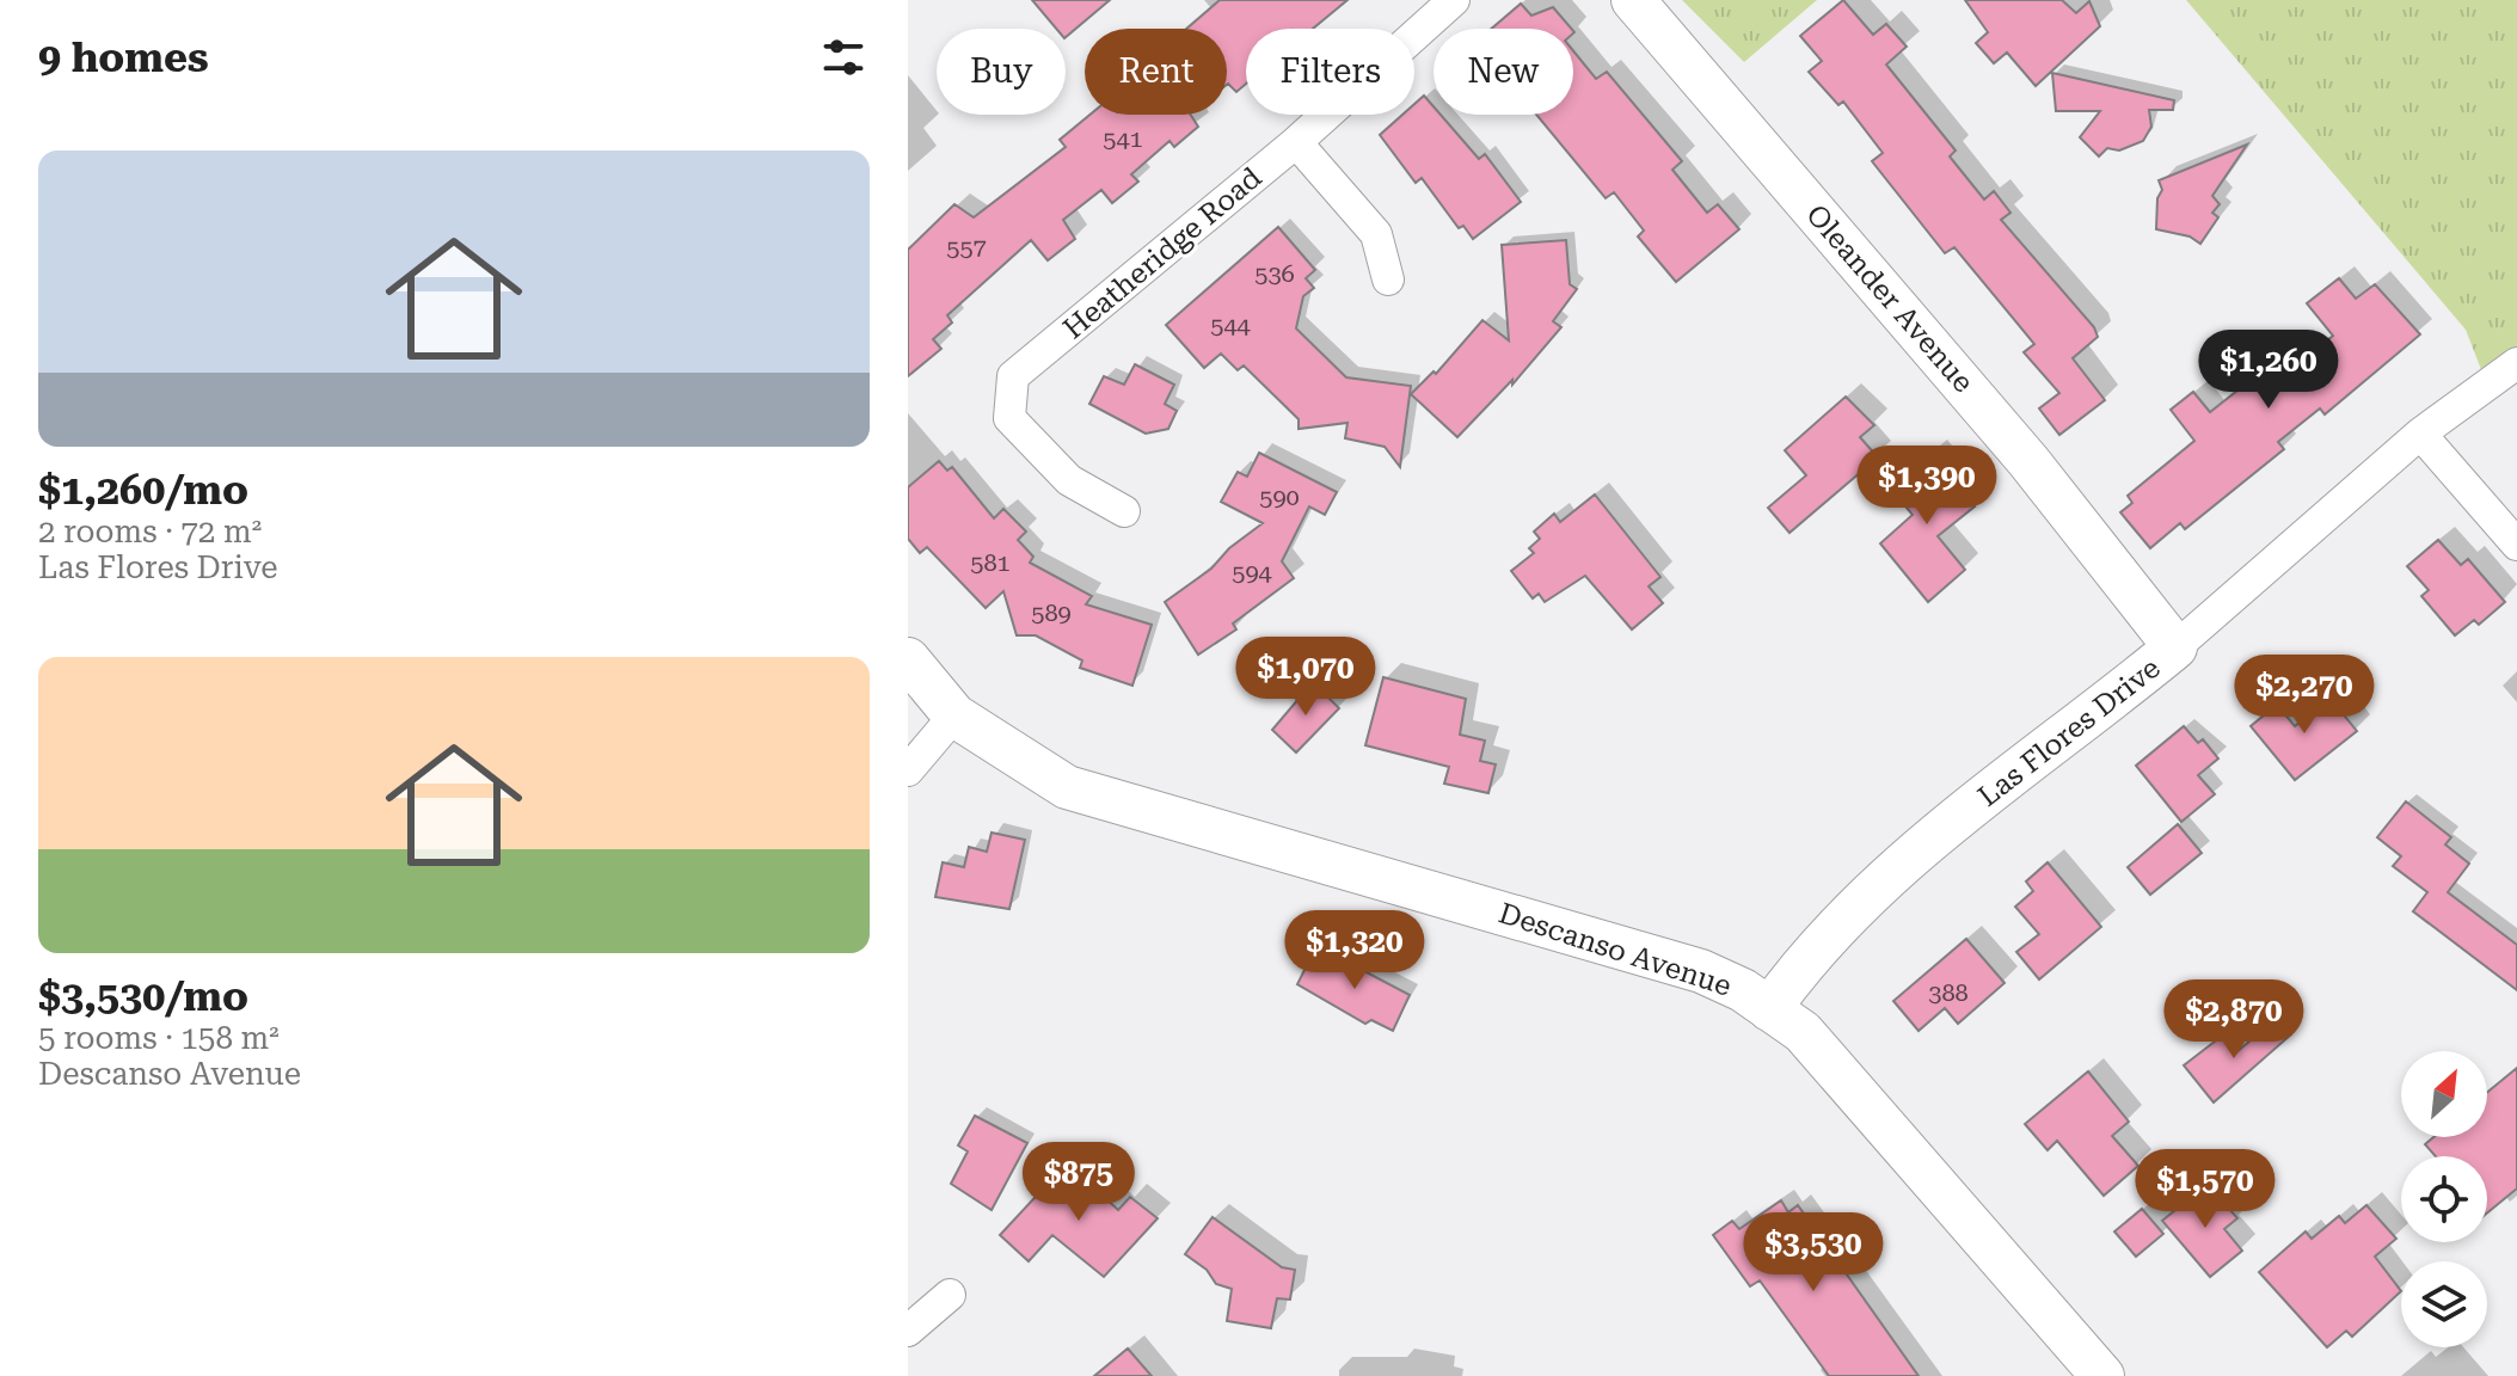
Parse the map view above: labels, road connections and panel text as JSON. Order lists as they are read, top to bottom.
{
  "streets": {
    "street": [
      "Heatheridge Road",
      "Oleander Avenue",
      "Las Flores Drive",
      "Descanso Avenue"
    ]
  },
  "crossings": [
    ["Oleander Avenue", "Las Flores Drive"],
    ["Las Flores Drive", "Descanso Avenue"]
  ],
  "house_numbers": [
    "541",
    "557",
    "536",
    "544",
    "590",
    "581",
    "594",
    "589",
    "388"
  ],
  "north": "top right",
  "page": {
    "heading": "9 homes",
    "chip": [
      "Buy",
      "Rent",
      "Filters",
      "New"
    ],
    "list": [
      {
        "name": "$1,260/mo",
        "note": "2 rooms · 72 m² · Las Flores Drive"
      },
      {
        "name": "$3,530/mo",
        "note": "5 rooms · 158 m² · Descanso Avenue"
      }
    ],
    "price": [
      "$1,260",
      "$1,390",
      "$1,070",
      "$2,270",
      "$1,320",
      "$2,870",
      "$875",
      "$1,570",
      "$3,530"
    ]
  }
}
